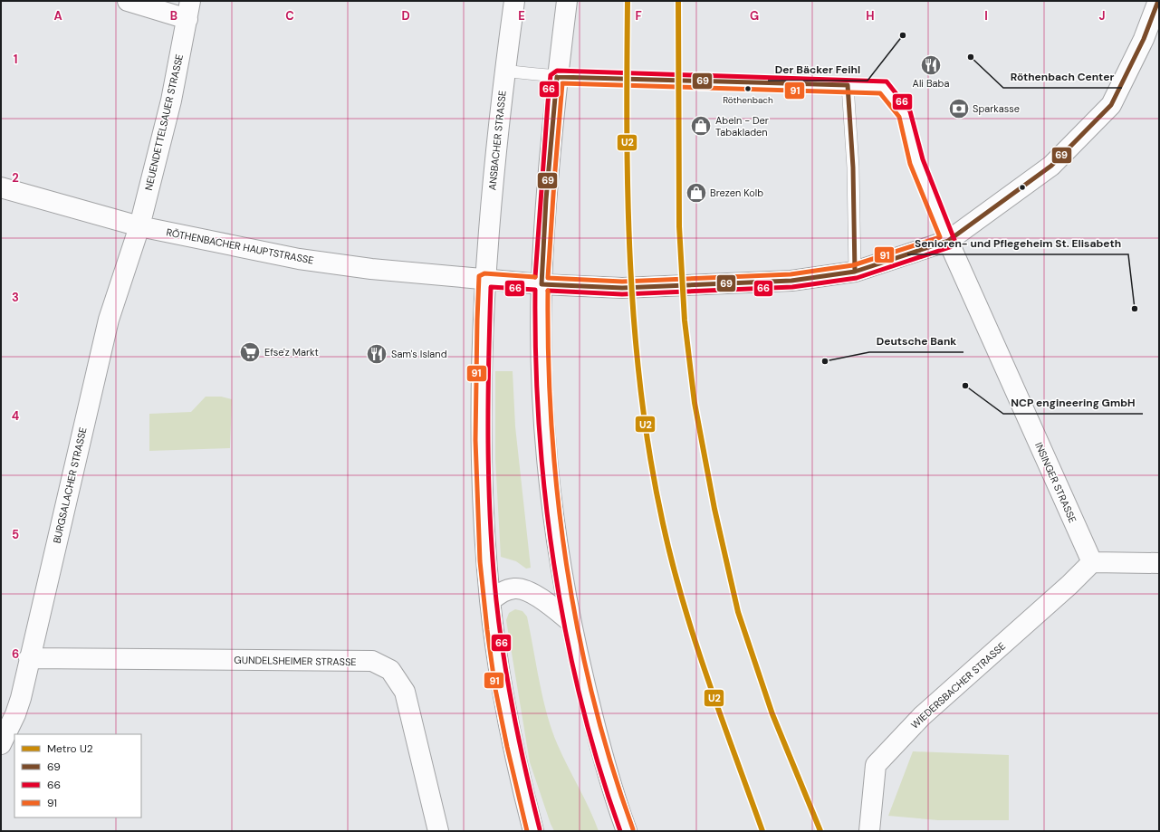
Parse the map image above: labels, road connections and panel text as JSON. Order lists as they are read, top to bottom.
{
  "streets": {
    "street": [
      "NEUENDETTELSAUER STRASSE",
      "ANSBACHER STRASSE",
      "RÖTHENBACHER HAUPTSTRASSE",
      "INSINGER STRASSE",
      "BURGSALACHER STRASSE",
      "GUNDELSHEIMER STRASSE",
      "WIEDERSBACHER STRASSE"
    ]
  },
  "crossings": [
    ["NEUENDETTELSAUER STRASSE", "RÖTHENBACHER HAUPTSTRASSE"],
    ["NEUENDETTELSAUER STRASSE", "BURGSALACHER STRASSE"],
    ["ANSBACHER STRASSE", "RÖTHENBACHER HAUPTSTRASSE"],
    ["RÖTHENBACHER HAUPTSTRASSE", "BURGSALACHER STRASSE"],
    ["INSINGER STRASSE", "WIEDERSBACHER STRASSE"],
    ["BURGSALACHER STRASSE", "GUNDELSHEIMER STRASSE"]
  ],
  "places": {
    "other": [
      "Der Bäcker Feihl",
      "Röthenbach Center",
      "Röthenbach",
      "Senioren- und Pflegeheim St. Elisabeth",
      "Deutsche Bank",
      "NCP engineering GmbH"
    ],
    "restaurant": ["Ali Baba", "Sam's Island"],
    "bank": ["Sparkasse"],
    "shop": ["Abeln - Der Tabakladen", "Brezen Kolb"],
    "supermarket": ["Efse'z Markt"]
  },
  "lines": [
    "metro line U2",
    "transit line 69",
    "transit line 66",
    "transit line 91"
  ],
  "legend": [
    "Metro U2",
    "69",
    "66",
    "91"
  ],
  "grid": {
    "columns": [
      "A",
      "B",
      "C",
      "D",
      "E",
      "F",
      "G",
      "H",
      "I",
      "J"
    ],
    "rows": [
      "1",
      "2",
      "3",
      "4",
      "5",
      "6"
    ]
  }
}
